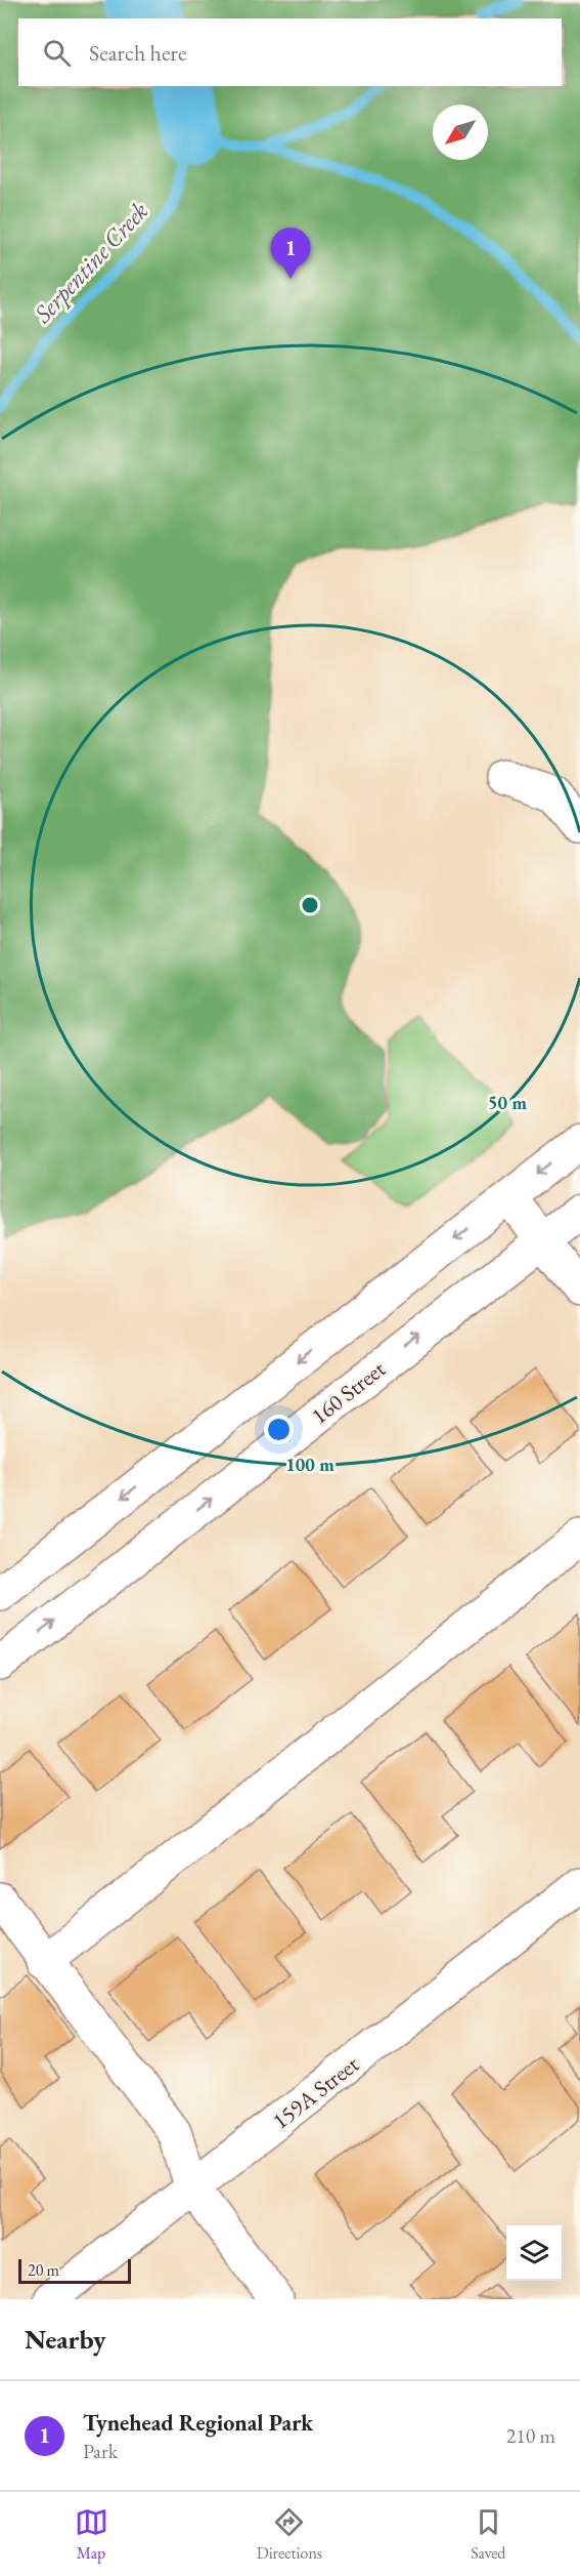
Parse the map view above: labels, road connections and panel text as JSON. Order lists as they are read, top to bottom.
{
  "streets": {
    "main road": ["160 Street", "159A Street"]
  },
  "water": ["Serpentine Creek"],
  "scale_bar": "20 m",
  "north": "bottom left",
  "page": {
    "search": "Search here",
    "pins": "1",
    "scale": "20 m",
    "heading": "Nearby",
    "list": [
      {
        "mark": "1",
        "name": "Tynehead Regional Park",
        "note": "Park",
        "value": "210 m"
      }
    ],
    "nav": ["Map", "Directions", "Saved"]
  },
  "rings": ["50 m", "100 m"]
}
